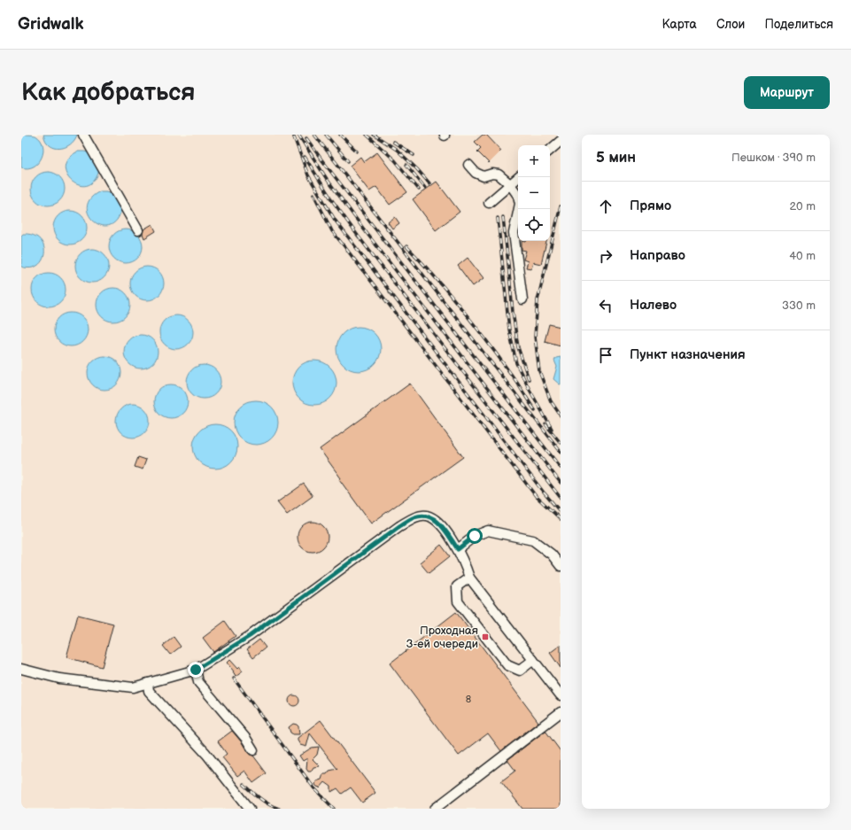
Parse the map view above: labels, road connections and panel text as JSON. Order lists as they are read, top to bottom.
{
  "places": {
    "transit": ["Проходная 3-ей очереди"]
  },
  "house_numbers": ["8"],
  "page": {
    "header": "Gridwalk",
    "nav": ["Карта", "Слои", "Поделиться"],
    "buttons": "Маршрут",
    "title": "Как добраться",
    "heading": ["5 мин", "Пешком · 390 m"],
    "map_buttons": ["+", "−"],
    "list": [
      ["Прямо", "20 m"],
      ["Направо", "40 m"],
      ["Налево", "330 m"],
      "Пункт назначения"
    ]
  }
}
